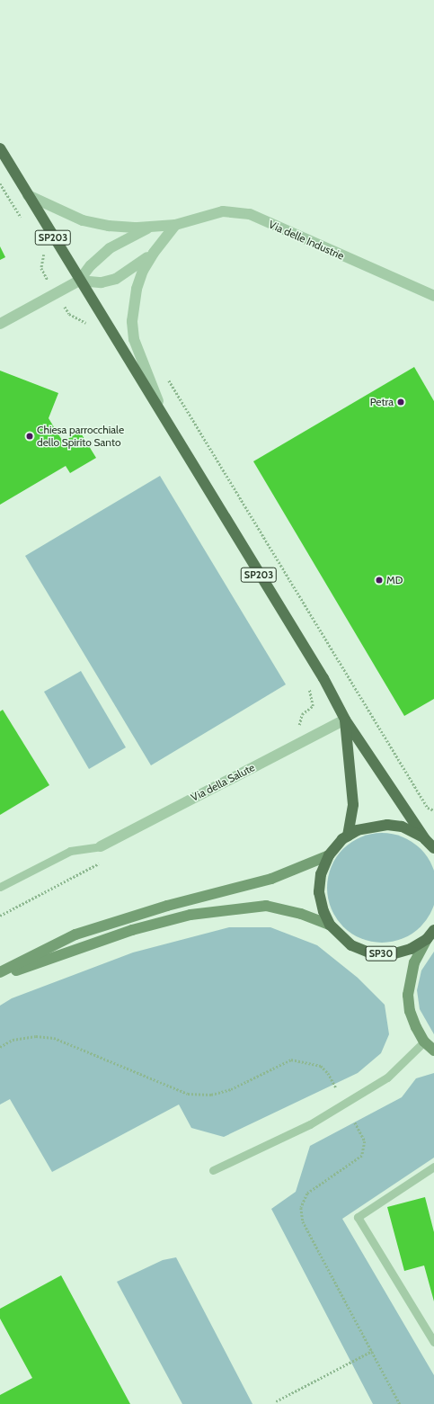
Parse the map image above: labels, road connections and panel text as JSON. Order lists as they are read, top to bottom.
{
  "streets": {
    "main road": ["SP203", "SP30"],
    "street": ["Via delle Industrie", "Via della Salute"]
  },
  "crossings": [
    ["SP203", "Via delle Industrie"],
    ["SP203", "Via della Salute"],
    ["SP203", "SP30"]
  ],
  "places": ["Petra", "Chiesa parrocchiale dello Spirito Santo", "MD"]
}
